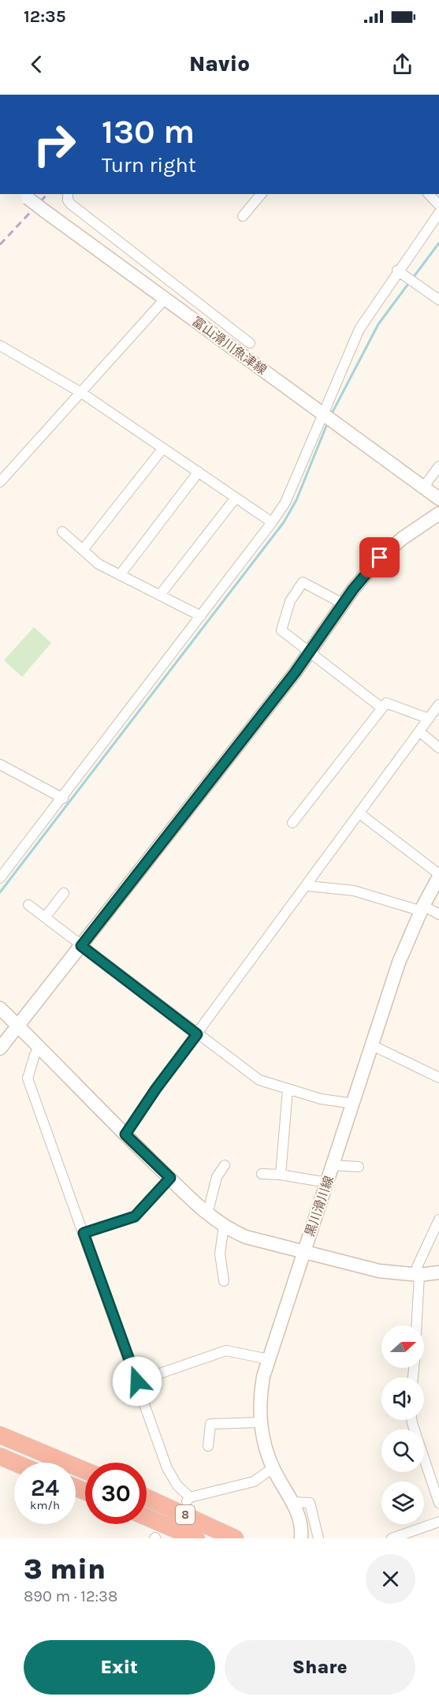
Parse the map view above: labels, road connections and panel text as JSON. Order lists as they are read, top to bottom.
{
  "streets": {
    "highway": ["8"],
    "street": ["富山滑川魚津線", "黒川滑川線"]
  },
  "north": "right",
  "page": {
    "status": "12:35",
    "header": "Navio",
    "turn": ["130 m", "Turn right"],
    "speed": "24 km/h",
    "limit": "30",
    "heading": ["3 min", "890 m · 12:38"],
    "buttons": ["Exit", "Share"]
  }
}
